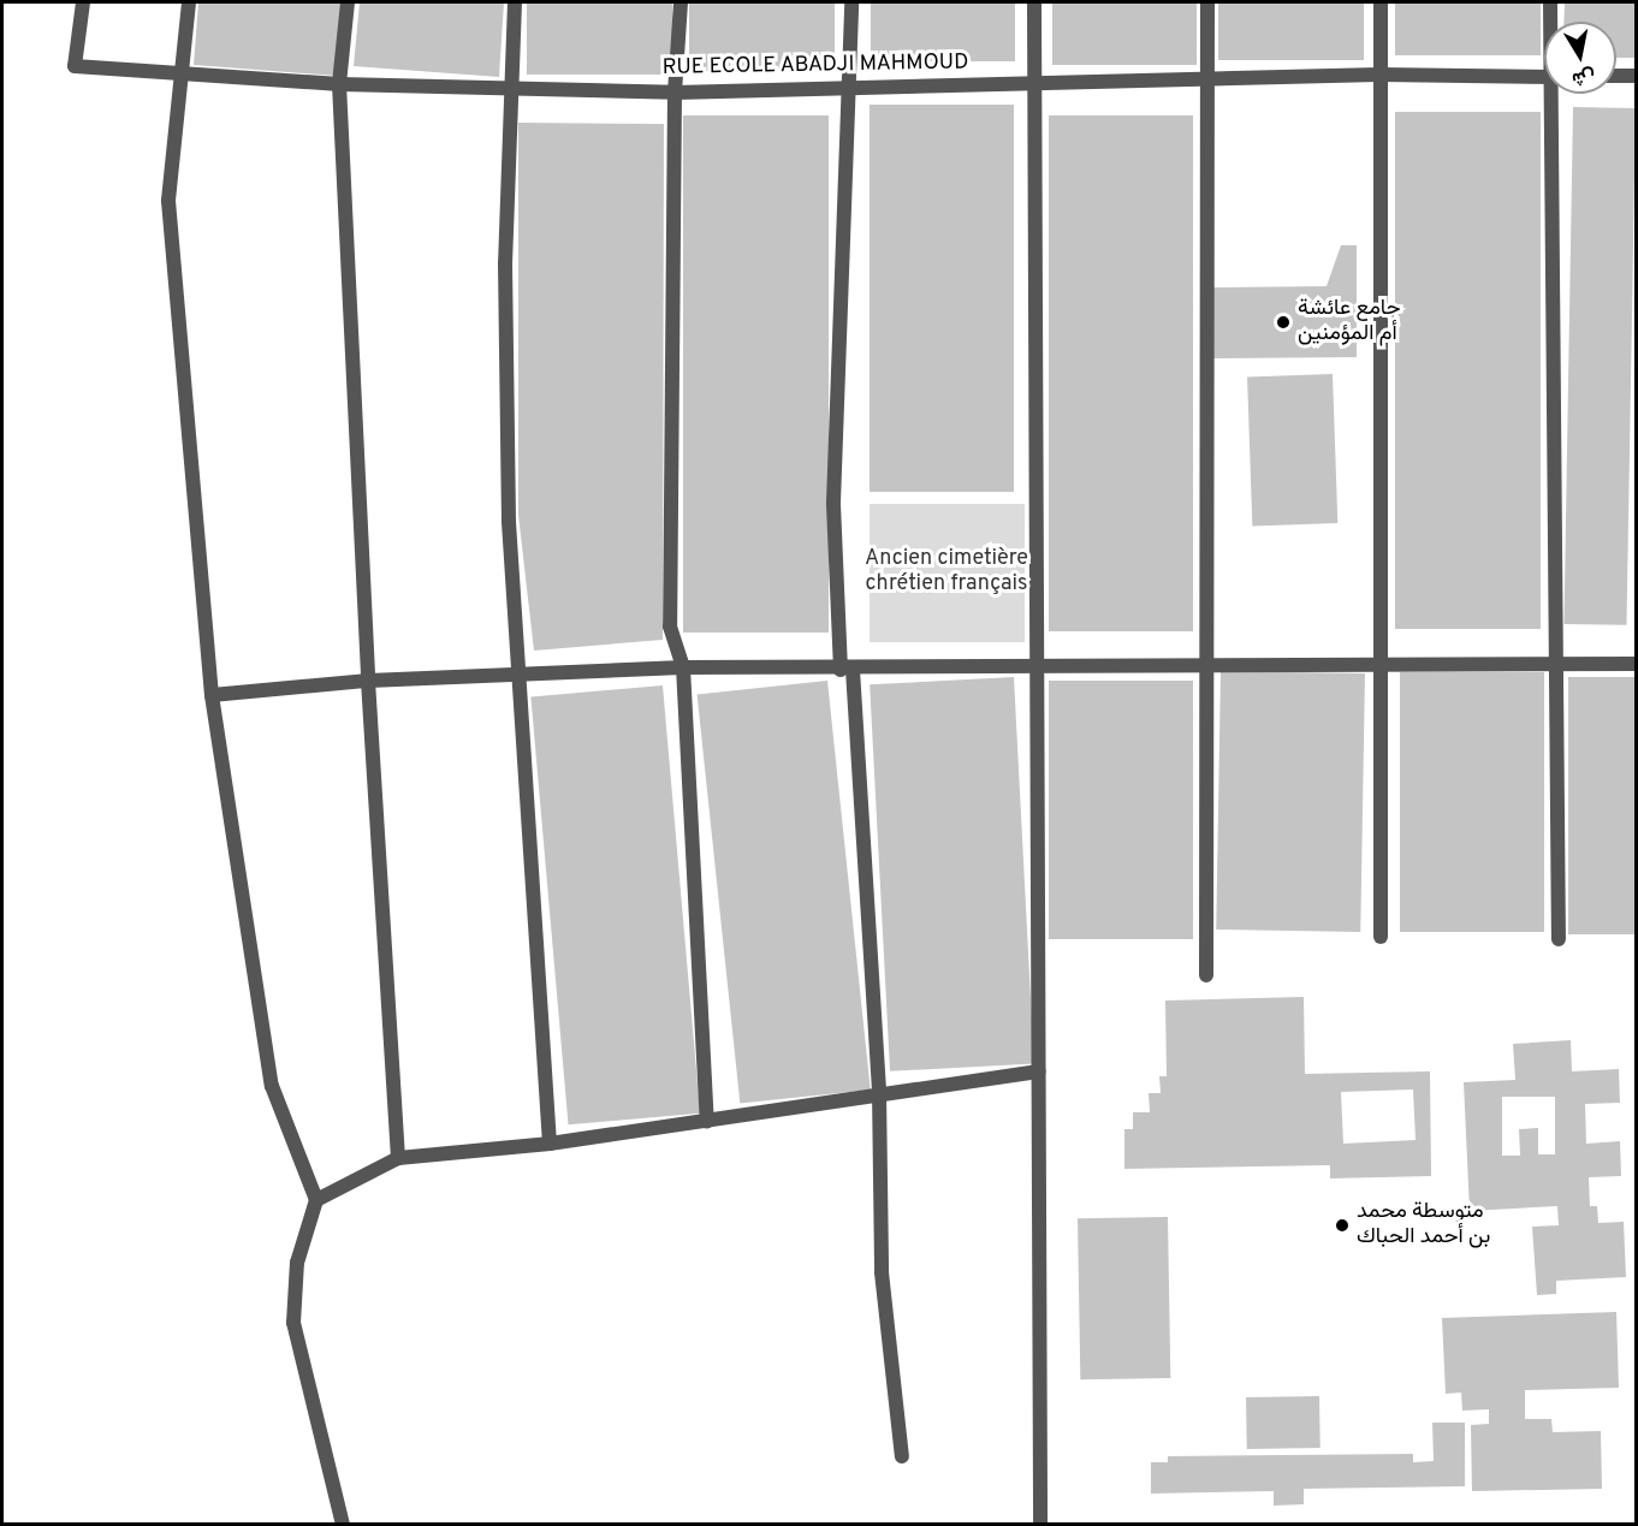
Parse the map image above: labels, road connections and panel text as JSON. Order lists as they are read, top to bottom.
{
  "streets": {
    "street": ["RUE ECOLE ABADJI MAHMOUD"]
  },
  "parks": ["Ancien cimetière chrétien français"],
  "places": ["جامع عائشة أم المؤمنين", "متوسطة محمد بن أحمد الحباك"],
  "north": "bottom"
}
